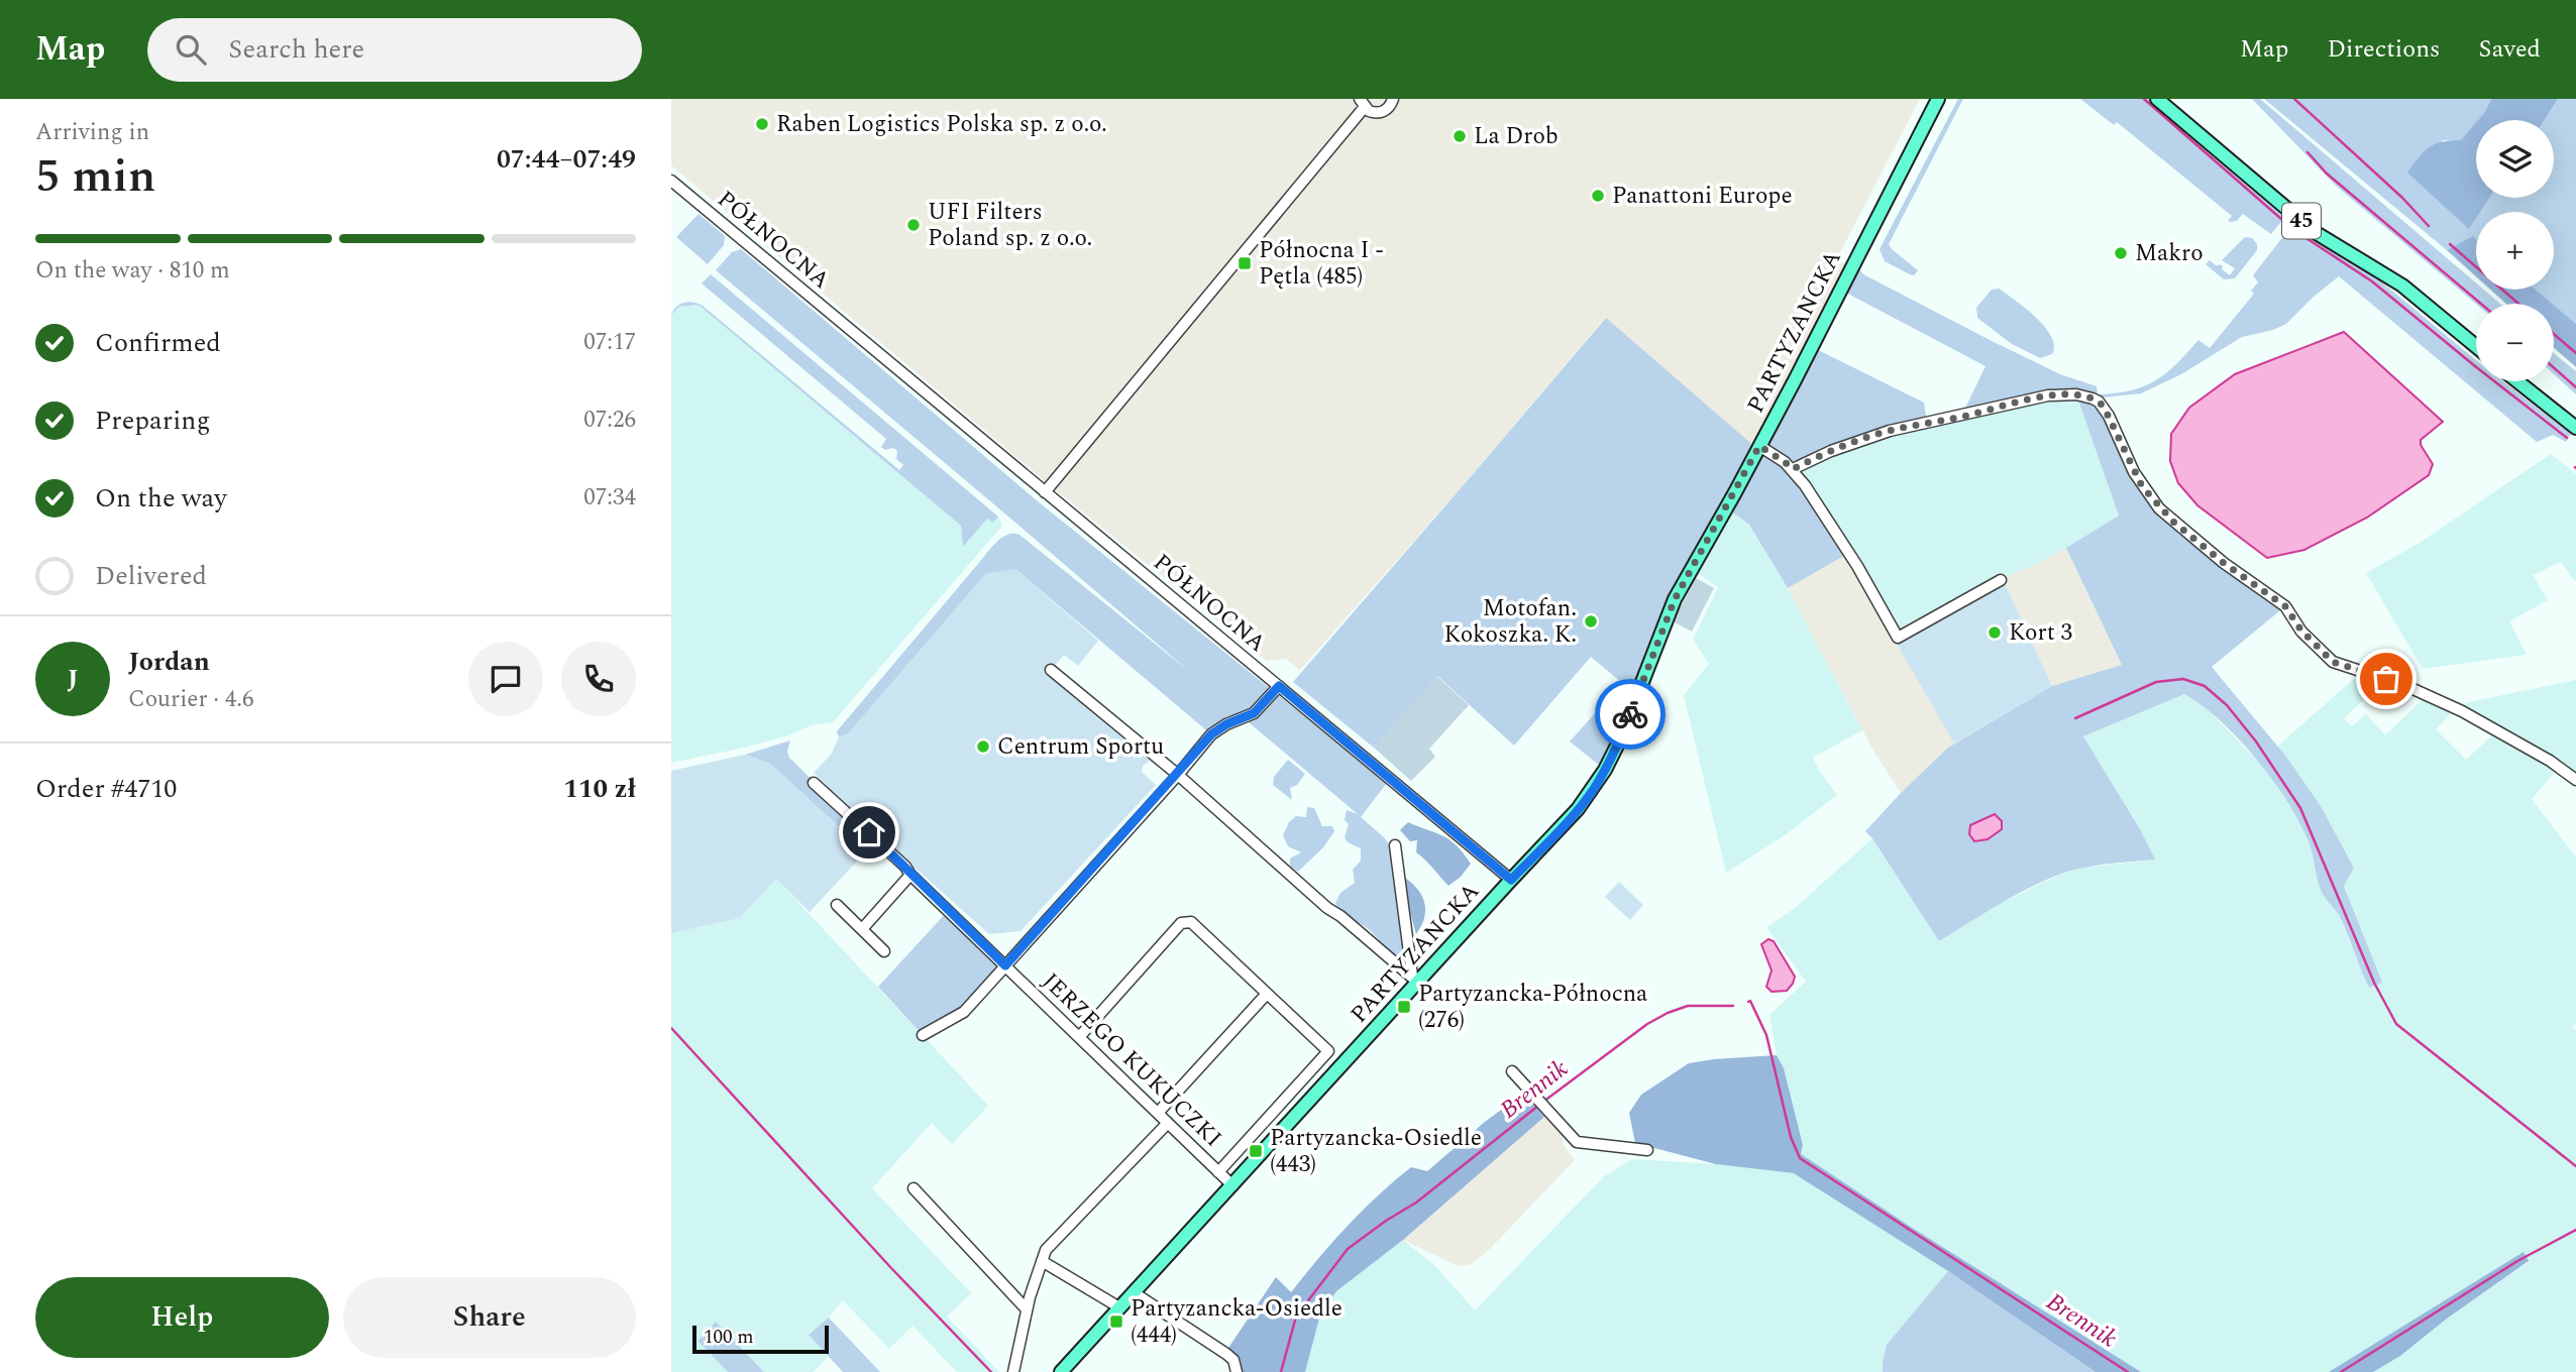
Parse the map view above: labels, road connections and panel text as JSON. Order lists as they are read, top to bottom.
{
  "streets": {
    "main road": ["45", "PARTYZANCKA"],
    "street": ["PÓŁNOCNA", "JERZEGO KUKUCZKI"]
  },
  "crossings": [
    ["PÓŁNOCNA", "PARTYZANCKA"],
    ["PARTYZANCKA", "JERZEGO KUKUCZKI"]
  ],
  "water": ["Brennik"],
  "places": {
    "other": [
      "Raben Logistics Polska sp. z o.o.",
      "La Drob",
      "Panattoni Europe",
      "UFI Filters Poland sp. z o.o.",
      "Makro",
      "Motofan. Kokoszka. K.",
      "Kort 3",
      "Centrum Sportu"
    ],
    "transit": [
      "Północna I - Pętla (485)",
      "Partyzancka-Północna (276)",
      "Partyzancka-Osiedle (443)",
      "Partyzancka-Osiedle (444)"
    ]
  },
  "scale_bar": "100 m",
  "page": {
    "header": "Map",
    "search": "Search here",
    "nav": ["Map", "Directions", "Saved"],
    "heading": ["5 min", "Arriving in", "07:44–07:49"],
    "panel": [
      "Jordan",
      "Courier · 4.6",
      "Order #4710",
      "110 zł"
    ],
    "map_buttons": ["+", "−"],
    "bar": "On the way · 810 m",
    "list": [
      ["Confirmed", "07:17"],
      ["Preparing", "07:26"],
      ["On the way", "07:34"],
      "Delivered"
    ],
    "round": "J",
    "buttons": ["Help", "Share"],
    "scale": "100 m"
  }
}
